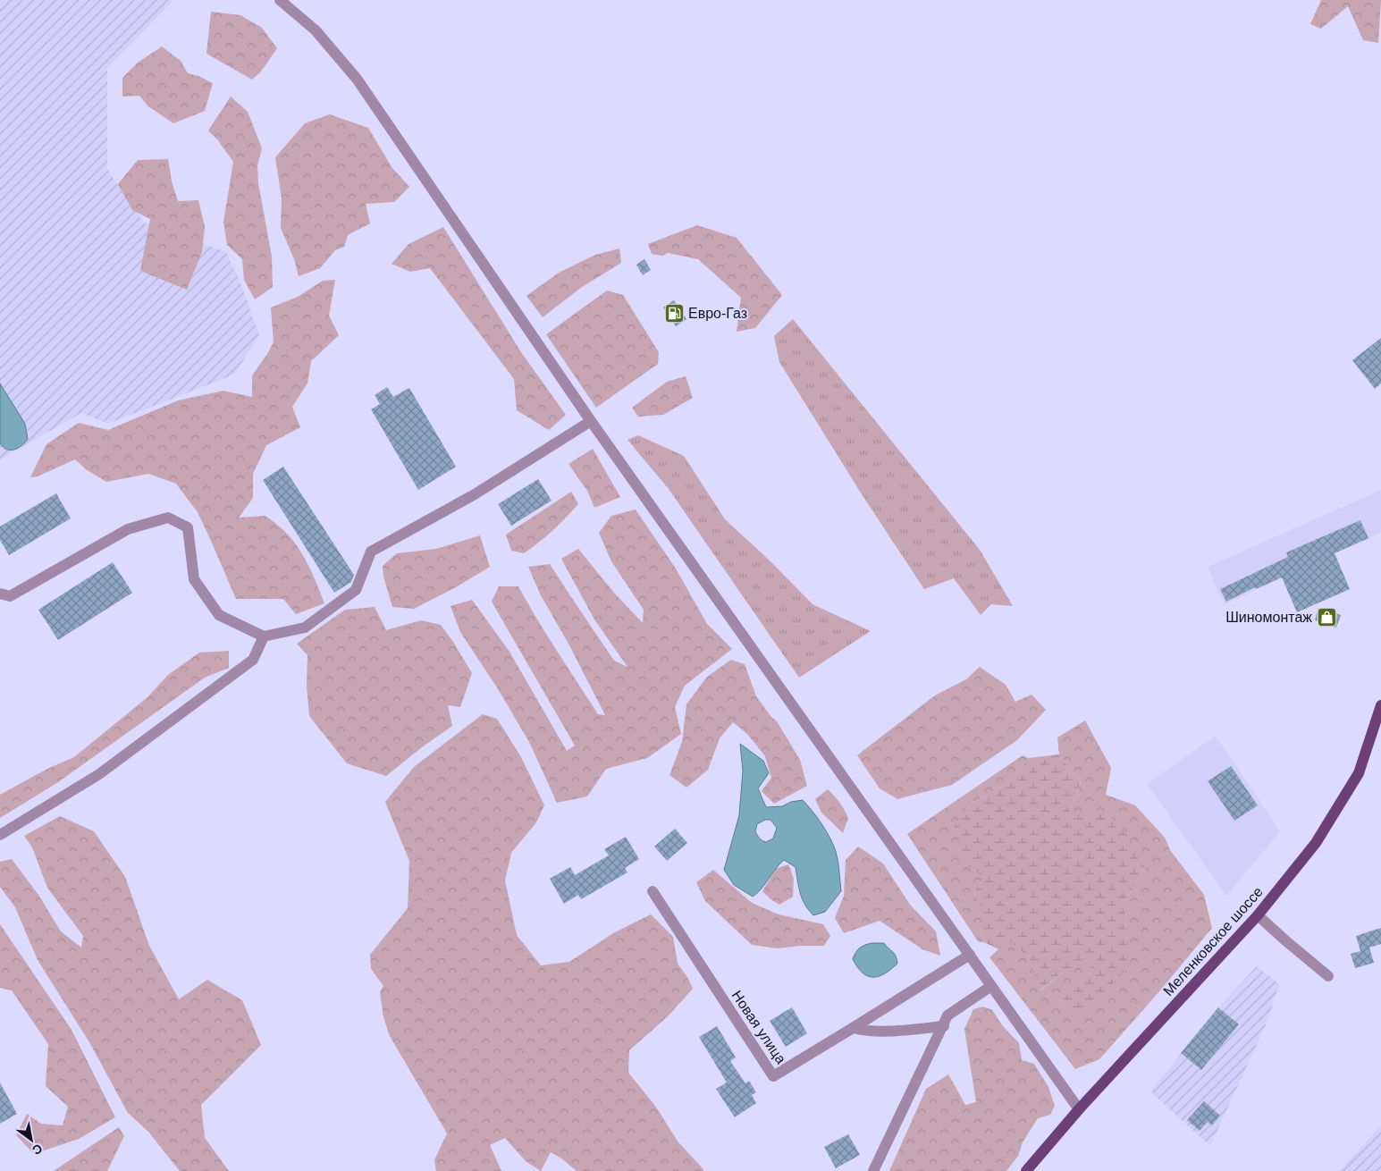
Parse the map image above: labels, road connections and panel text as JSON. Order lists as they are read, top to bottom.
{
  "streets": {
    "main road": ["Меленковское шоссе"],
    "street": ["Новая улица"]
  },
  "places": {
    "fuel station": ["Евро-Газ"],
    "shop": ["Шиномонтаж"]
  },
  "north": "bottom right"
}
